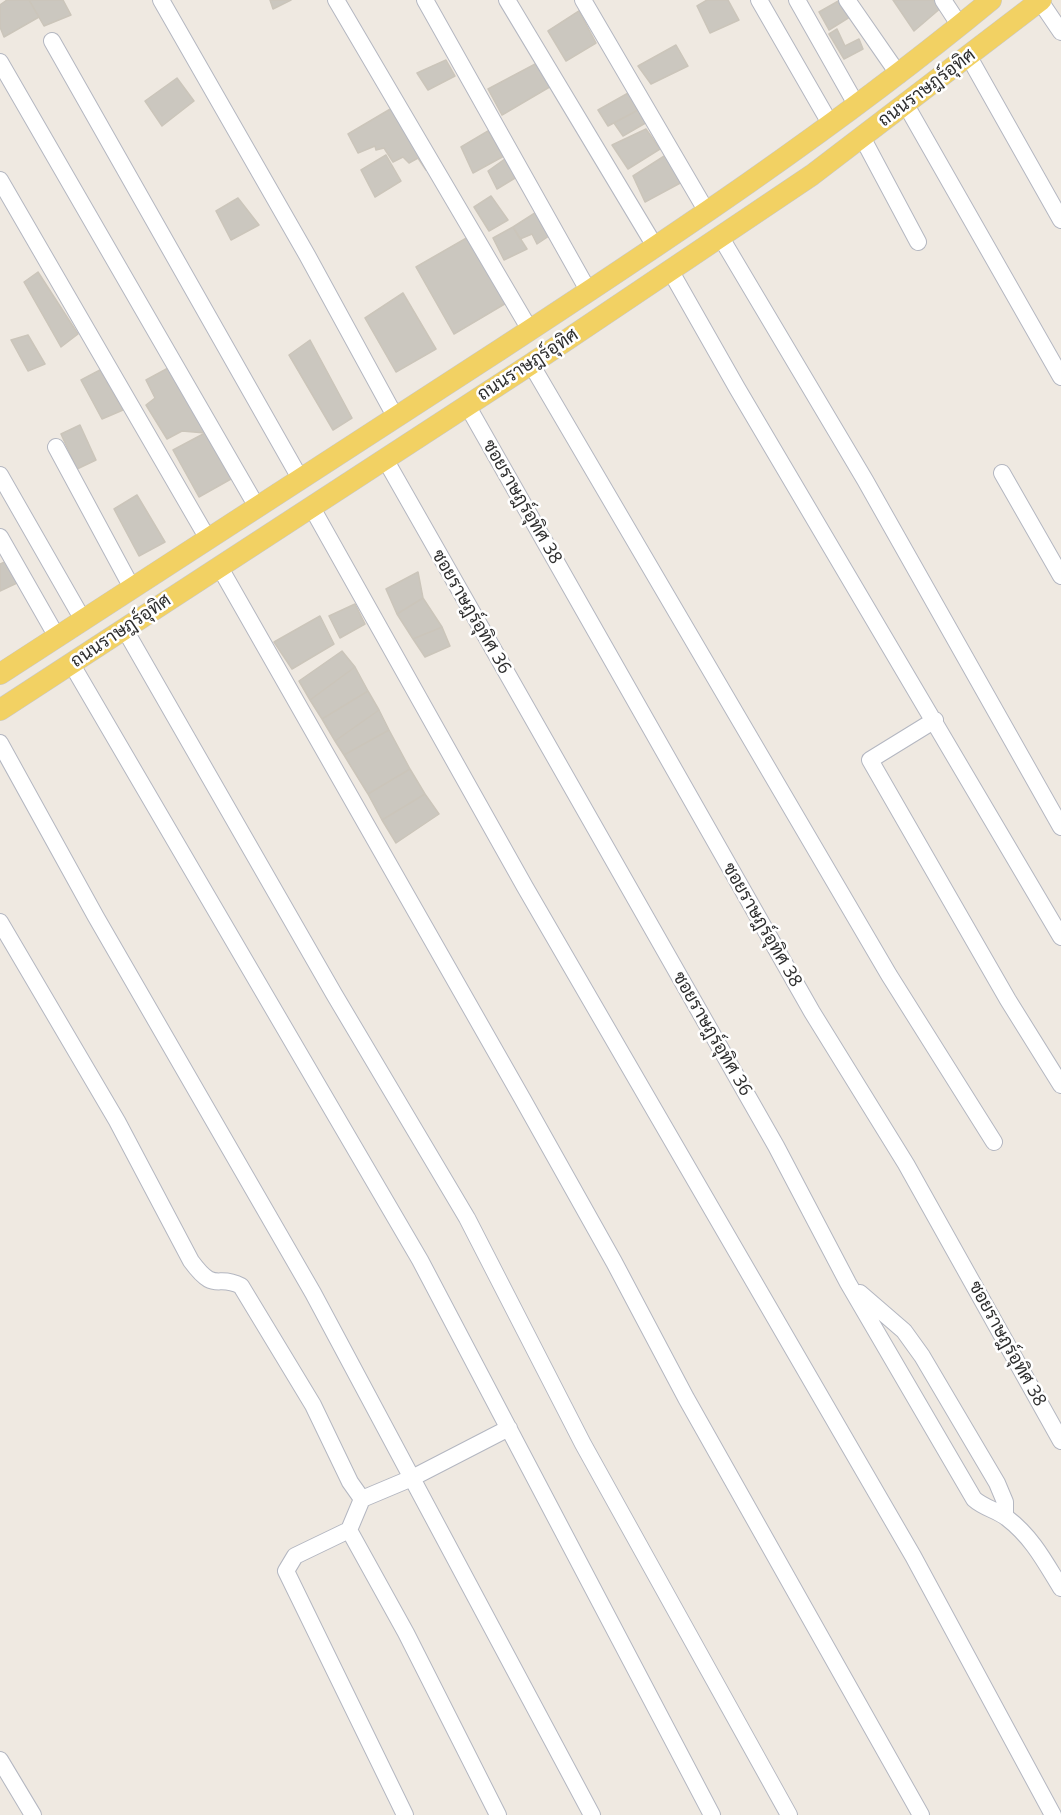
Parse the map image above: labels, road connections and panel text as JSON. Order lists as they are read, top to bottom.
{
  "streets": {
    "main road": ["ถนนราษฎร์อุทิศ"],
    "street": ["ซอยราษฎร์อุทิศ 38", "ซอยราษฎร์อุทิศ 36"]
  },
  "crossings": [
    ["ถนนราษฎร์อุทิศ", "ซอยราษฎร์อุทิศ 38"],
    ["ถนนราษฎร์อุทิศ", "ซอยราษฎร์อุทิศ 36"]
  ]
}
